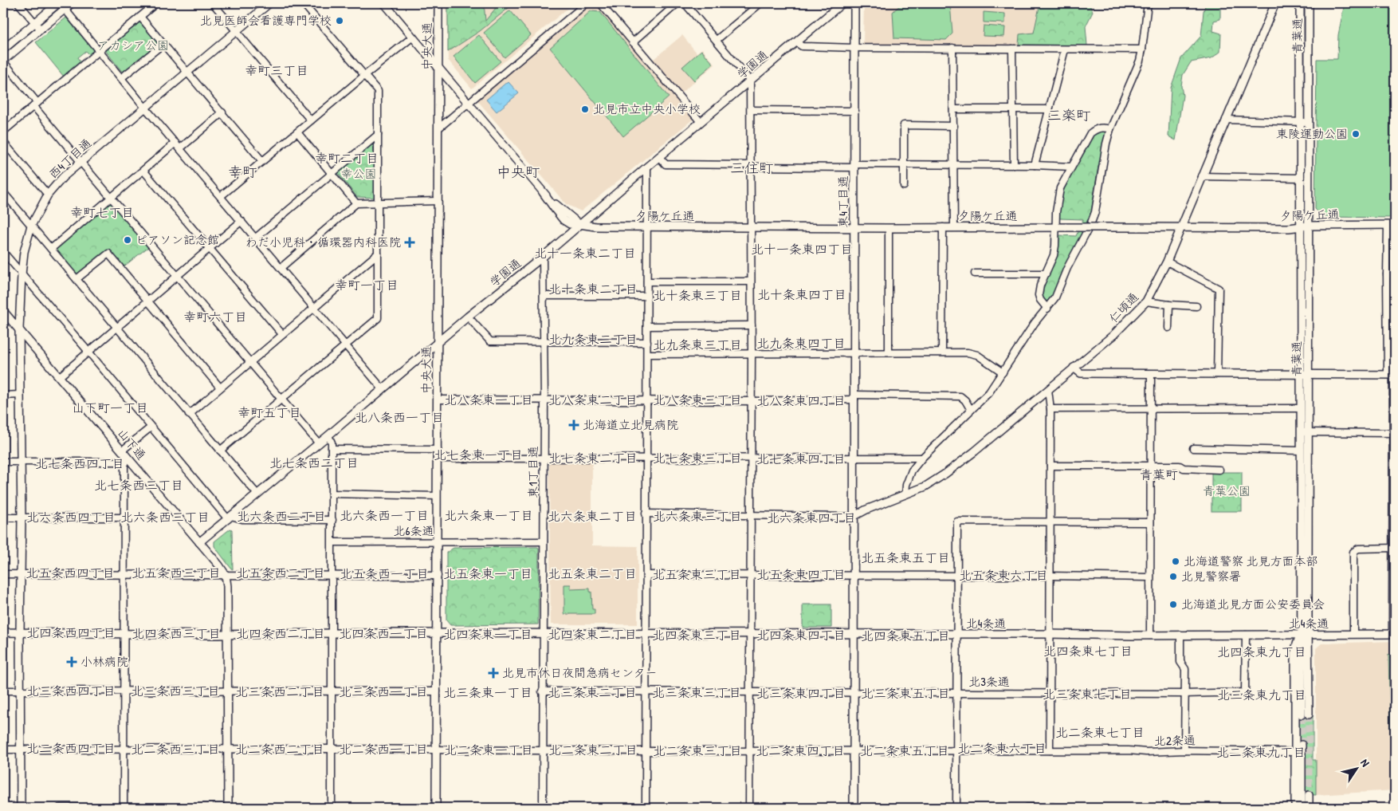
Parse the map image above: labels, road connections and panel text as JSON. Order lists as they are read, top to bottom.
{
  "streets": {
    "street": [
      "青葉通",
      "中央大通",
      "学園通",
      "西4丁目通",
      "東4丁目通",
      "夕陽ケ丘通",
      "仁頃通",
      "山下通",
      "東1丁目通",
      "北6条通",
      "北4条通",
      "北3条通",
      "北2条通"
    ]
  },
  "crossings": [
    ["青葉通", "夕陽ケ丘通"],
    ["青葉通", "北4条通"],
    ["中央大通", "学園通"],
    ["中央大通", "北6条通"],
    ["中央大通", "北4条通"],
    ["中央大通", "北2条通"],
    ["学園通", "夕陽ケ丘通"],
    ["学園通", "山下通"],
    ["学園通", "東1丁目通"],
    ["西4丁目通", "山下通"],
    ["西4丁目通", "北4条通"],
    ["西4丁目通", "北2条通"],
    ["東4丁目通", "夕陽ケ丘通"],
    ["東4丁目通", "仁頃通"],
    ["東4丁目通", "北4条通"],
    ["東4丁目通", "北3条通"],
    ["東4丁目通", "北2条通"],
    ["夕陽ケ丘通", "仁頃通"],
    ["東1丁目通", "北6条通"],
    ["東1丁目通", "北4条通"],
    ["東1丁目通", "北3条通"],
    ["東1丁目通", "北2条通"],
    ["北4条通", "北3条通"]
  ],
  "districts": [
    "幸町三丁目",
    "三楽町",
    "幸町二丁目",
    "三住町",
    "幸町",
    "中央町",
    "幸町七丁目",
    "北十一条東四丁目",
    "北十一条東二丁目",
    "幸町一丁目",
    "北十条東二丁目",
    "北十条東四丁目",
    "北十条東三丁目",
    "幸町六丁目",
    "北九条東二丁目",
    "北九条東四丁目",
    "北九条東三丁目",
    "北八条東一丁目",
    "北八条東二丁目",
    "北八条東三丁目",
    "北八条東四丁目",
    "山下町一丁目",
    "幸町五丁目",
    "北八条西一丁目",
    "北七条東一丁目",
    "北七条東二丁目",
    "北七条東三丁目",
    "北七条東四丁目",
    "北七条西二丁目",
    "北七条西四丁目",
    "青葉町",
    "北七条西三丁目",
    "北六条西一丁目",
    "北六条東一丁目",
    "北六条西二丁目",
    "北六条東二丁目",
    "北六条東三丁目",
    "北六条西四丁目",
    "北六条西三丁目",
    "北六条東四丁目",
    "北五条東五丁目",
    "北五条西四丁目",
    "北五条西三丁目",
    "北五条西二丁目",
    "北五条西一丁目",
    "北五条東一丁目",
    "北五条東二丁目",
    "北五条東三丁目",
    "北五条東四丁目",
    "北五条東六丁目",
    "北四条西四丁目",
    "北四条西三丁目",
    "北四条西二丁目",
    "北四条西一丁目",
    "北四条東一丁目",
    "北四条東二丁目",
    "北四条東三丁目",
    "北四条東四丁目",
    "北四条東五丁目",
    "北四条東七丁目",
    "北四条東九丁目",
    "北三条西四丁目",
    "北三条西三丁目",
    "北三条西二丁目",
    "北三条西一丁目",
    "北三条東一丁目",
    "北三条東二丁目",
    "北三条東三丁目",
    "北三条東四丁目",
    "北三条東五丁目",
    "北三条東七丁目",
    "北三条東九丁目",
    "北二条東七丁目",
    "北二条西四丁目",
    "北二条東六丁目",
    "北二条西三丁目",
    "北二条西二丁目",
    "北二条西一丁目",
    "北二条東一丁目",
    "北二条東二丁目",
    "北二条東三丁目",
    "北二条東四丁目",
    "北二条東五丁目",
    "北二条東九丁目"
  ],
  "parks": ["アカシア公園", "幸公園", "青葉公園"],
  "places": {
    "other": [
      "北見医師会看護専門学校",
      "北見市立中央小学校",
      "東陵運動公園",
      "ピアソン記念館",
      "北海道警察 北見方面本部",
      "北見警察署",
      "北海道北見方面公安委員会"
    ],
    "health": [
      "わだ小児科・循環器内科医院",
      "北海道立北見病院",
      "小林病院",
      "北見市休日夜間急病センター"
    ]
  },
  "north": "top right"
}
